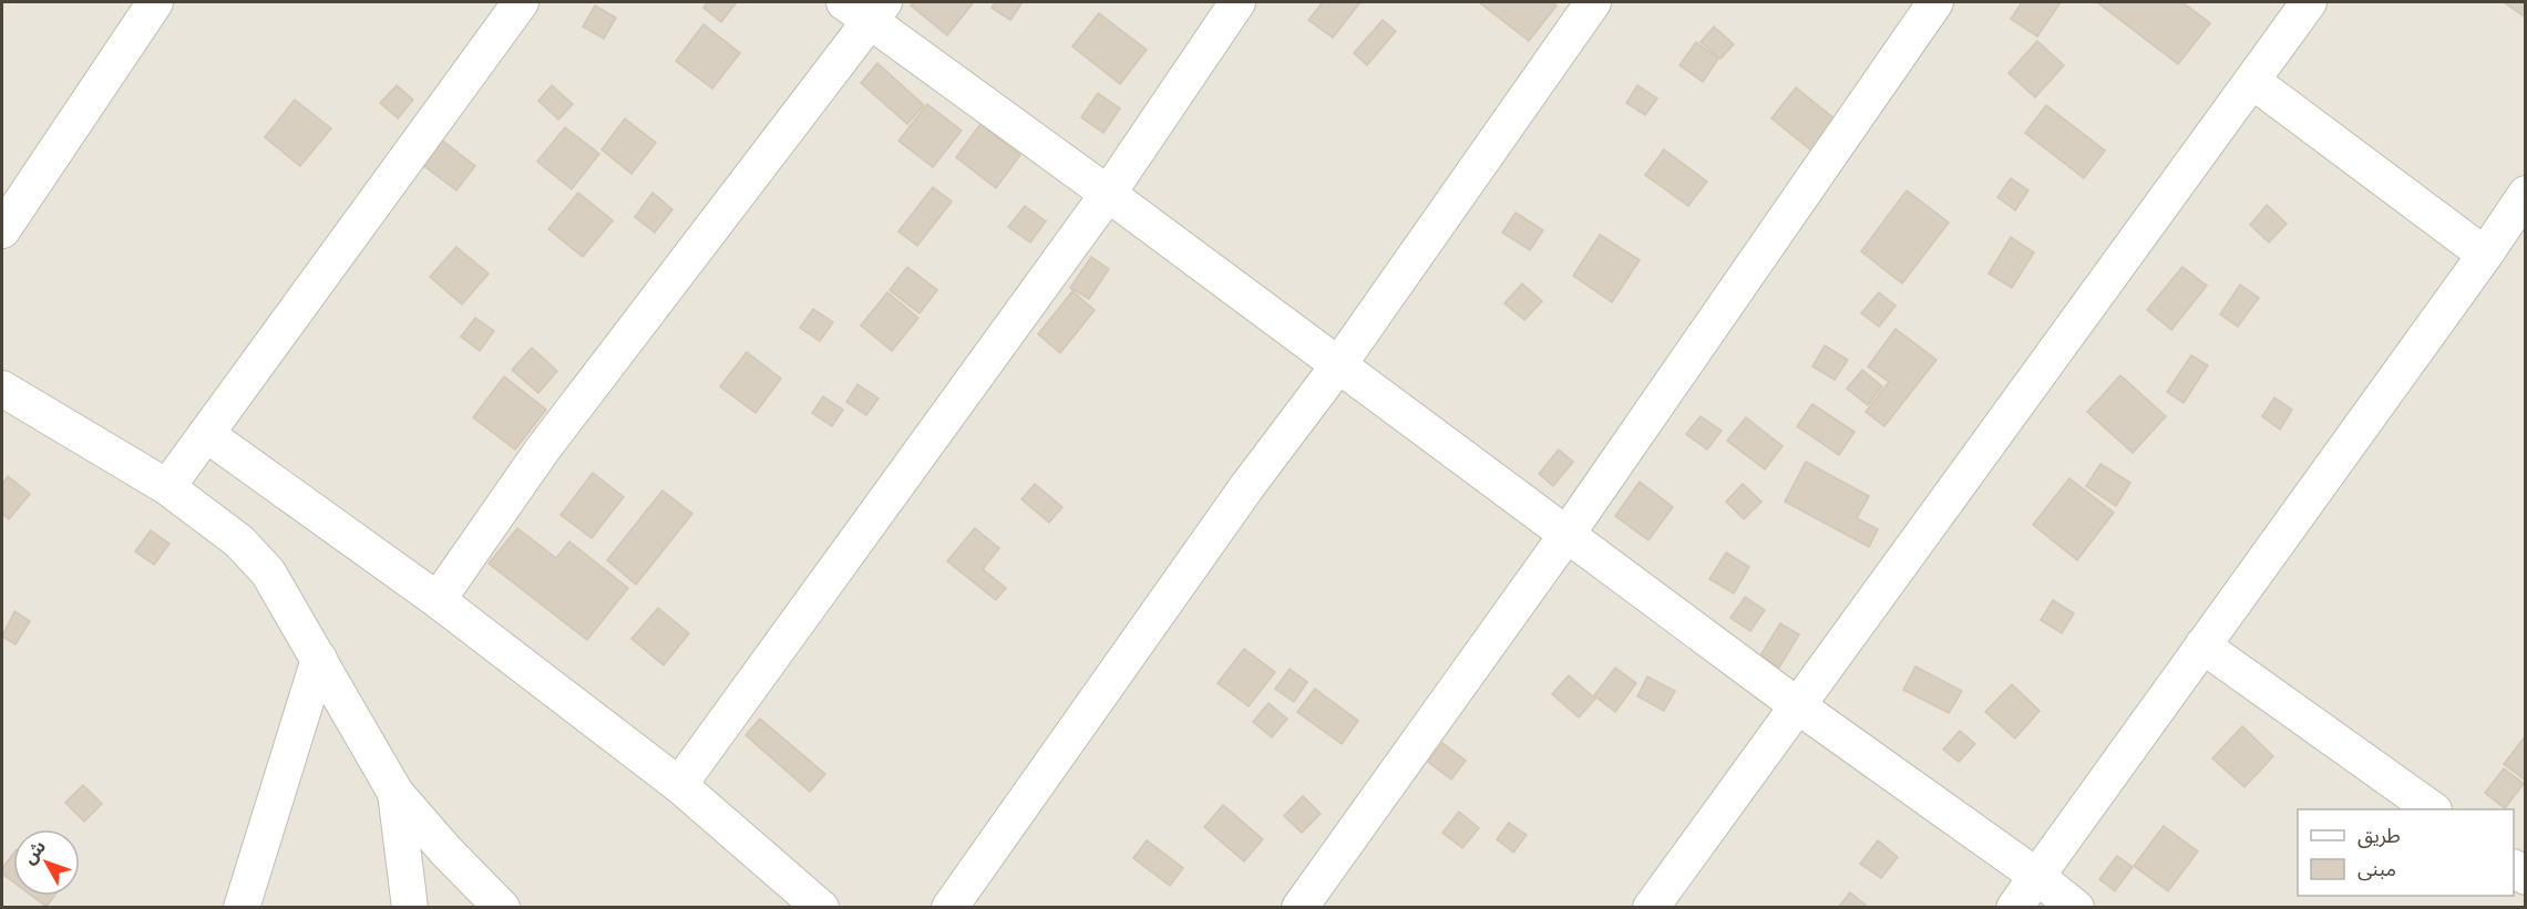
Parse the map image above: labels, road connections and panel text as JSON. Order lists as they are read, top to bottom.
{
  "legend": ["طريق", "مبنى"],
  "north": "top left"
}
